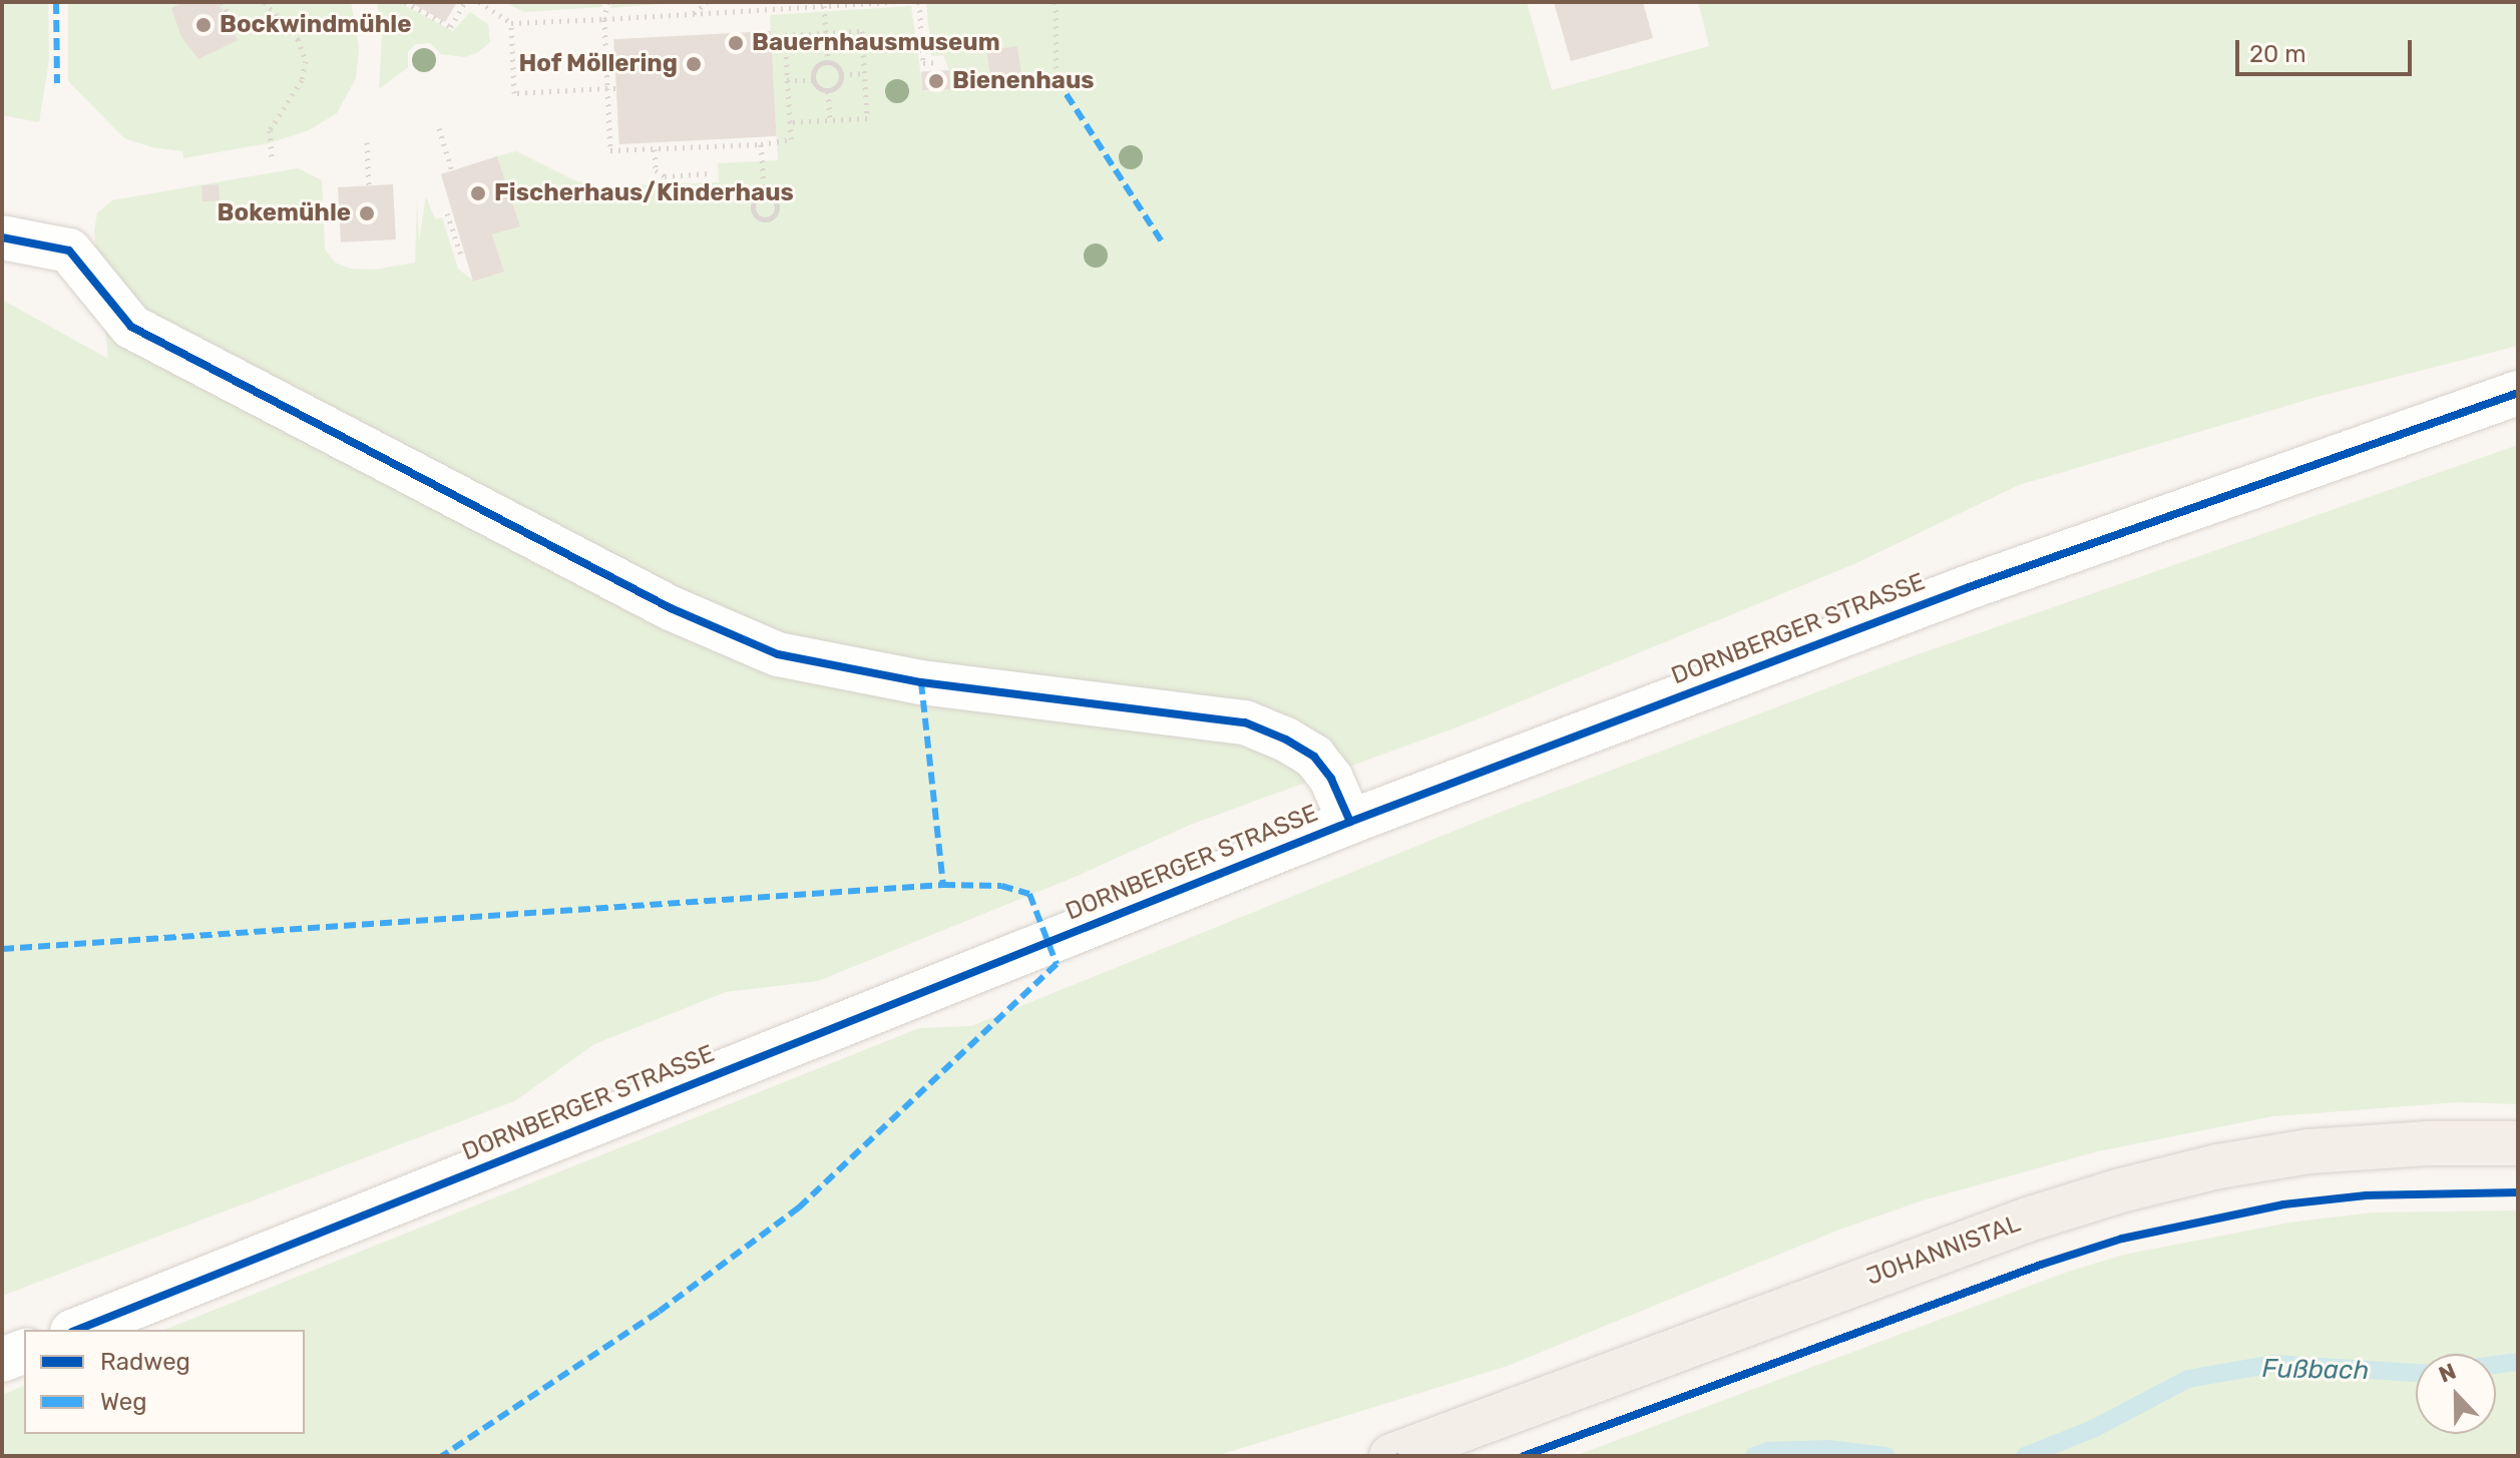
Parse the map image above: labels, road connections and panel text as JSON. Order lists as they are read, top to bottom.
{
  "streets": {
    "main road": ["JOHANNISTAL"],
    "street": ["DORNBERGER STRASSE"]
  },
  "water": ["Fußbach"],
  "places": [
    "Bockwindmühle",
    "Bauernhausmuseum",
    "Hof Möllering",
    "Bienenhaus",
    "Fischerhaus/Kinderhaus",
    "Bokemühle"
  ],
  "legend": ["Radweg", "Weg"],
  "scale_bar": "20 m",
  "north": "top"
}
